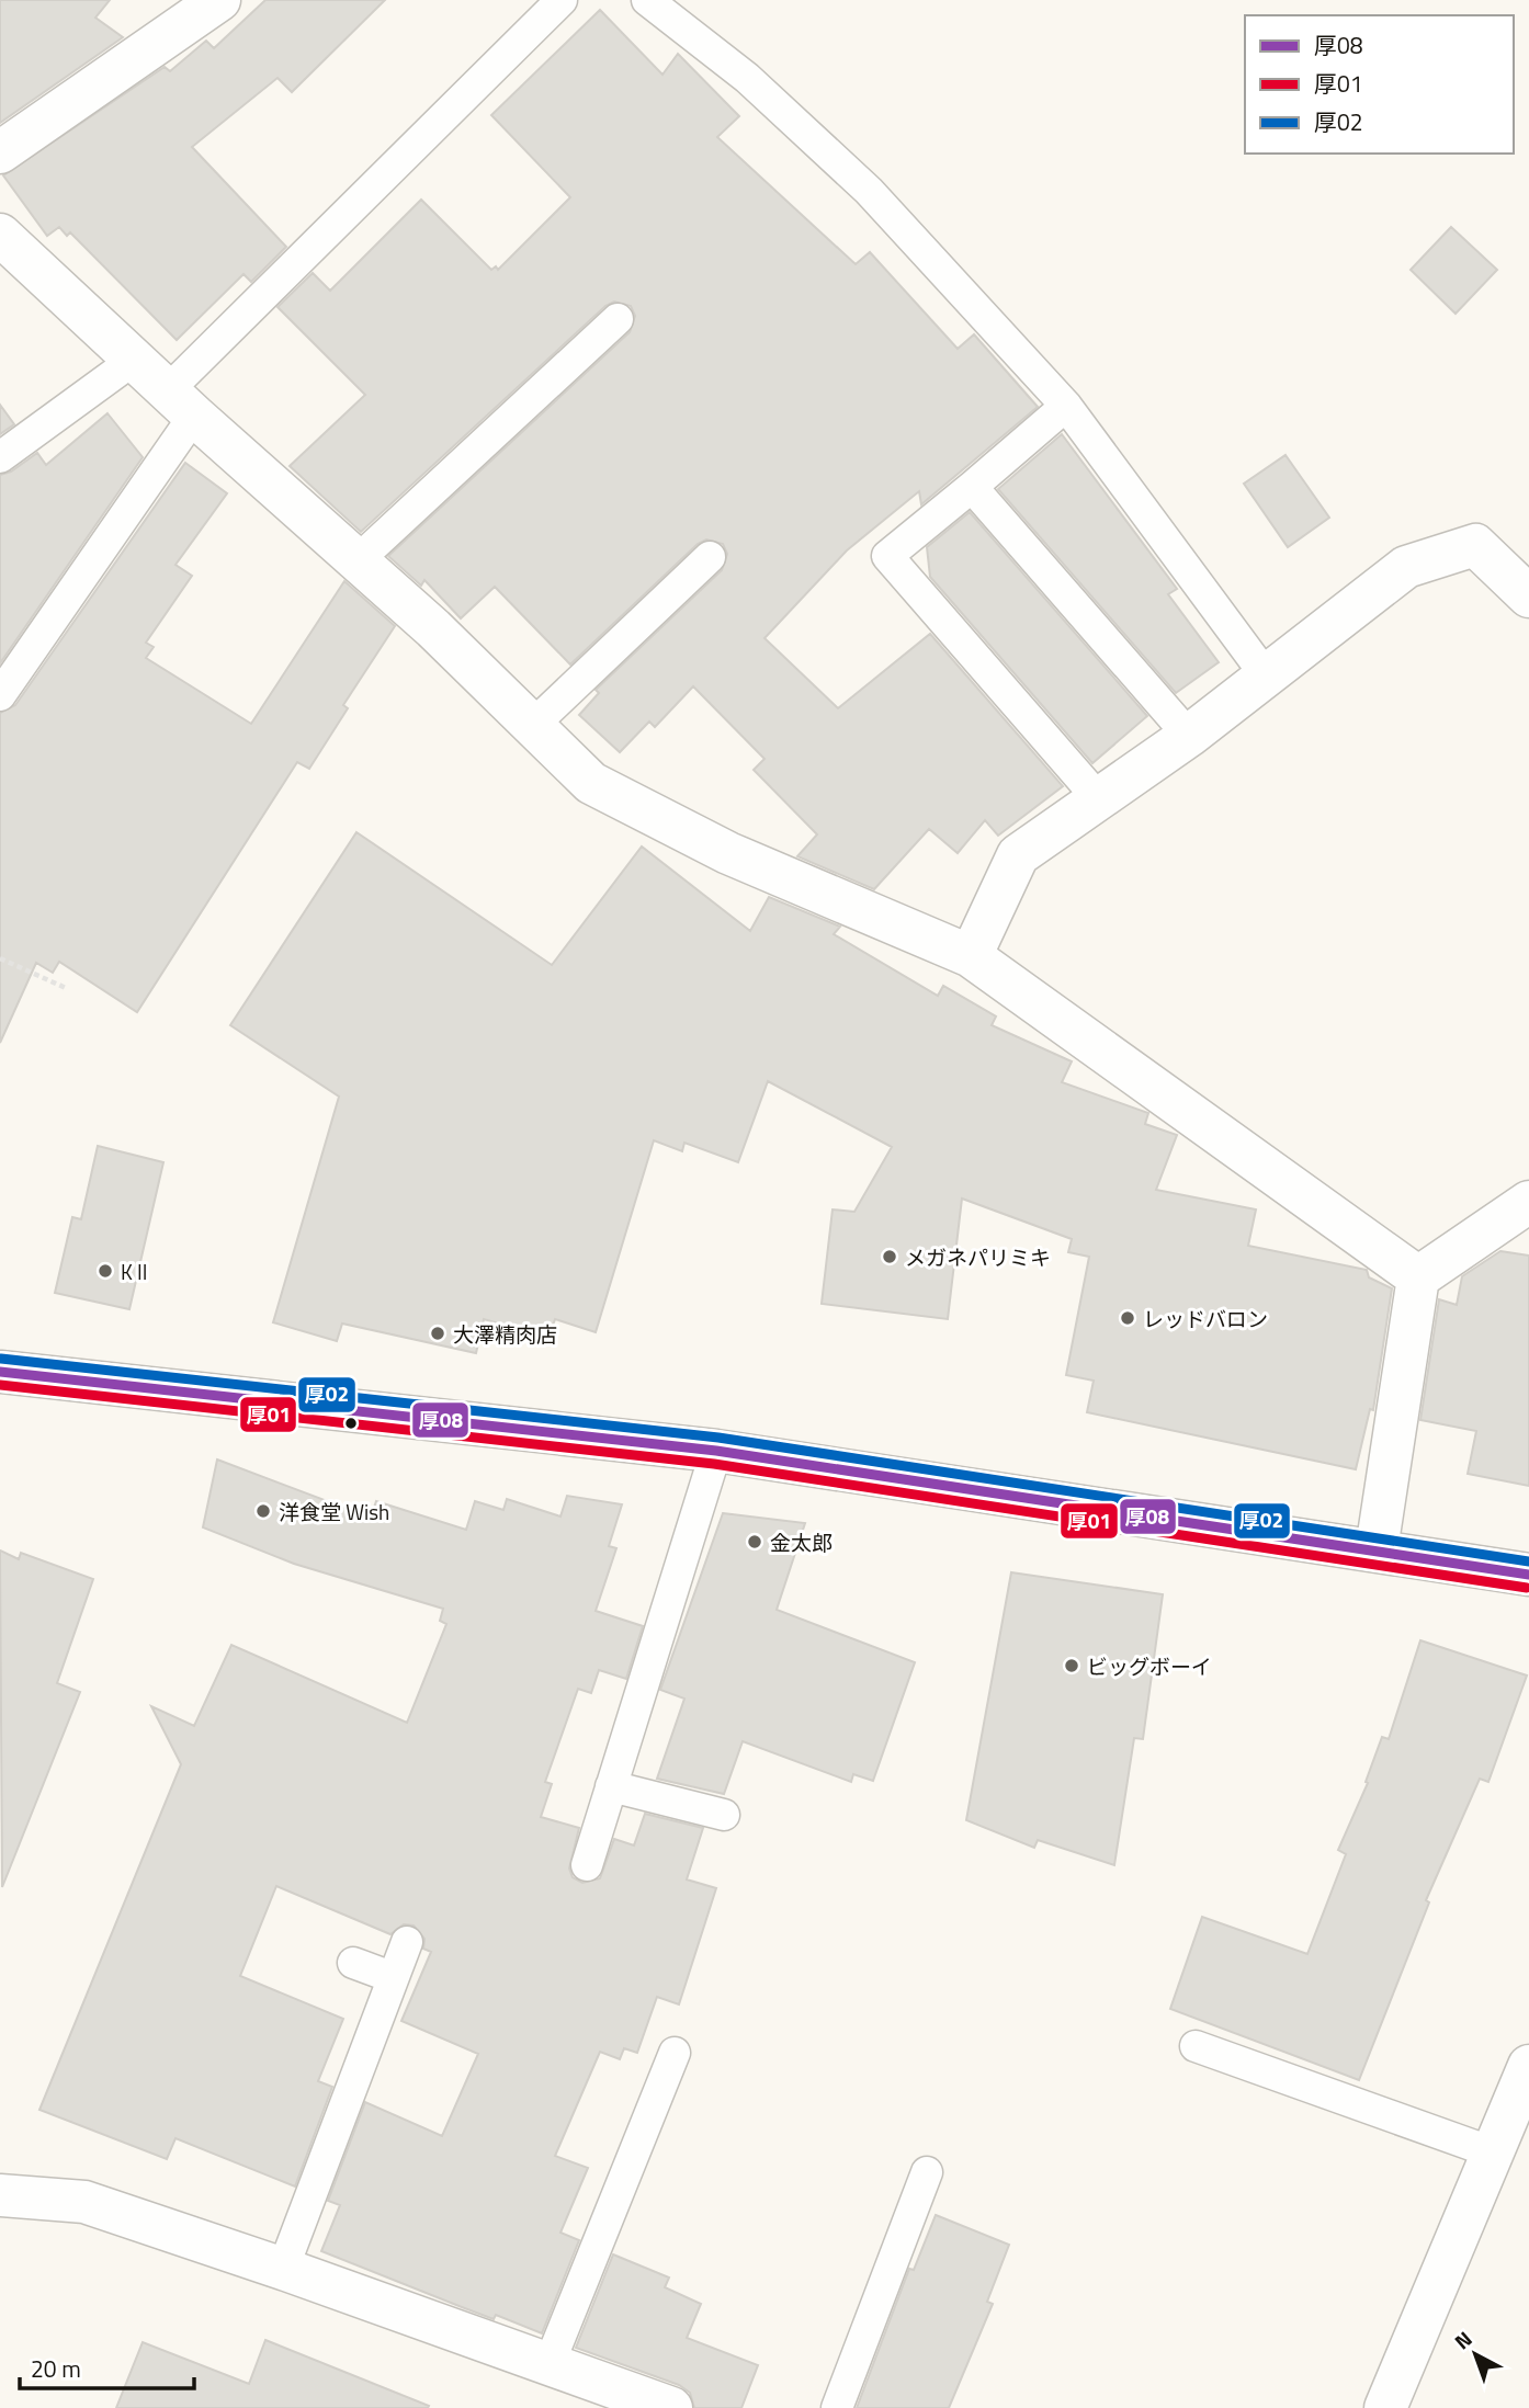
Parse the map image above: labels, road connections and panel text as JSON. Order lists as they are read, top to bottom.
{
  "places": [
    "メガネパリミキ",
    "K II",
    "レッドバロン",
    "大澤精肉店",
    "洋食堂 Wish",
    "金太郎",
    "ビッグボーイ"
  ],
  "lines": ["transit line 厚02", "transit line 厚08", "transit line 厚01"],
  "legend": ["厚08", "厚01", "厚02"],
  "scale_bar": "20 m",
  "north": "top left"
}
